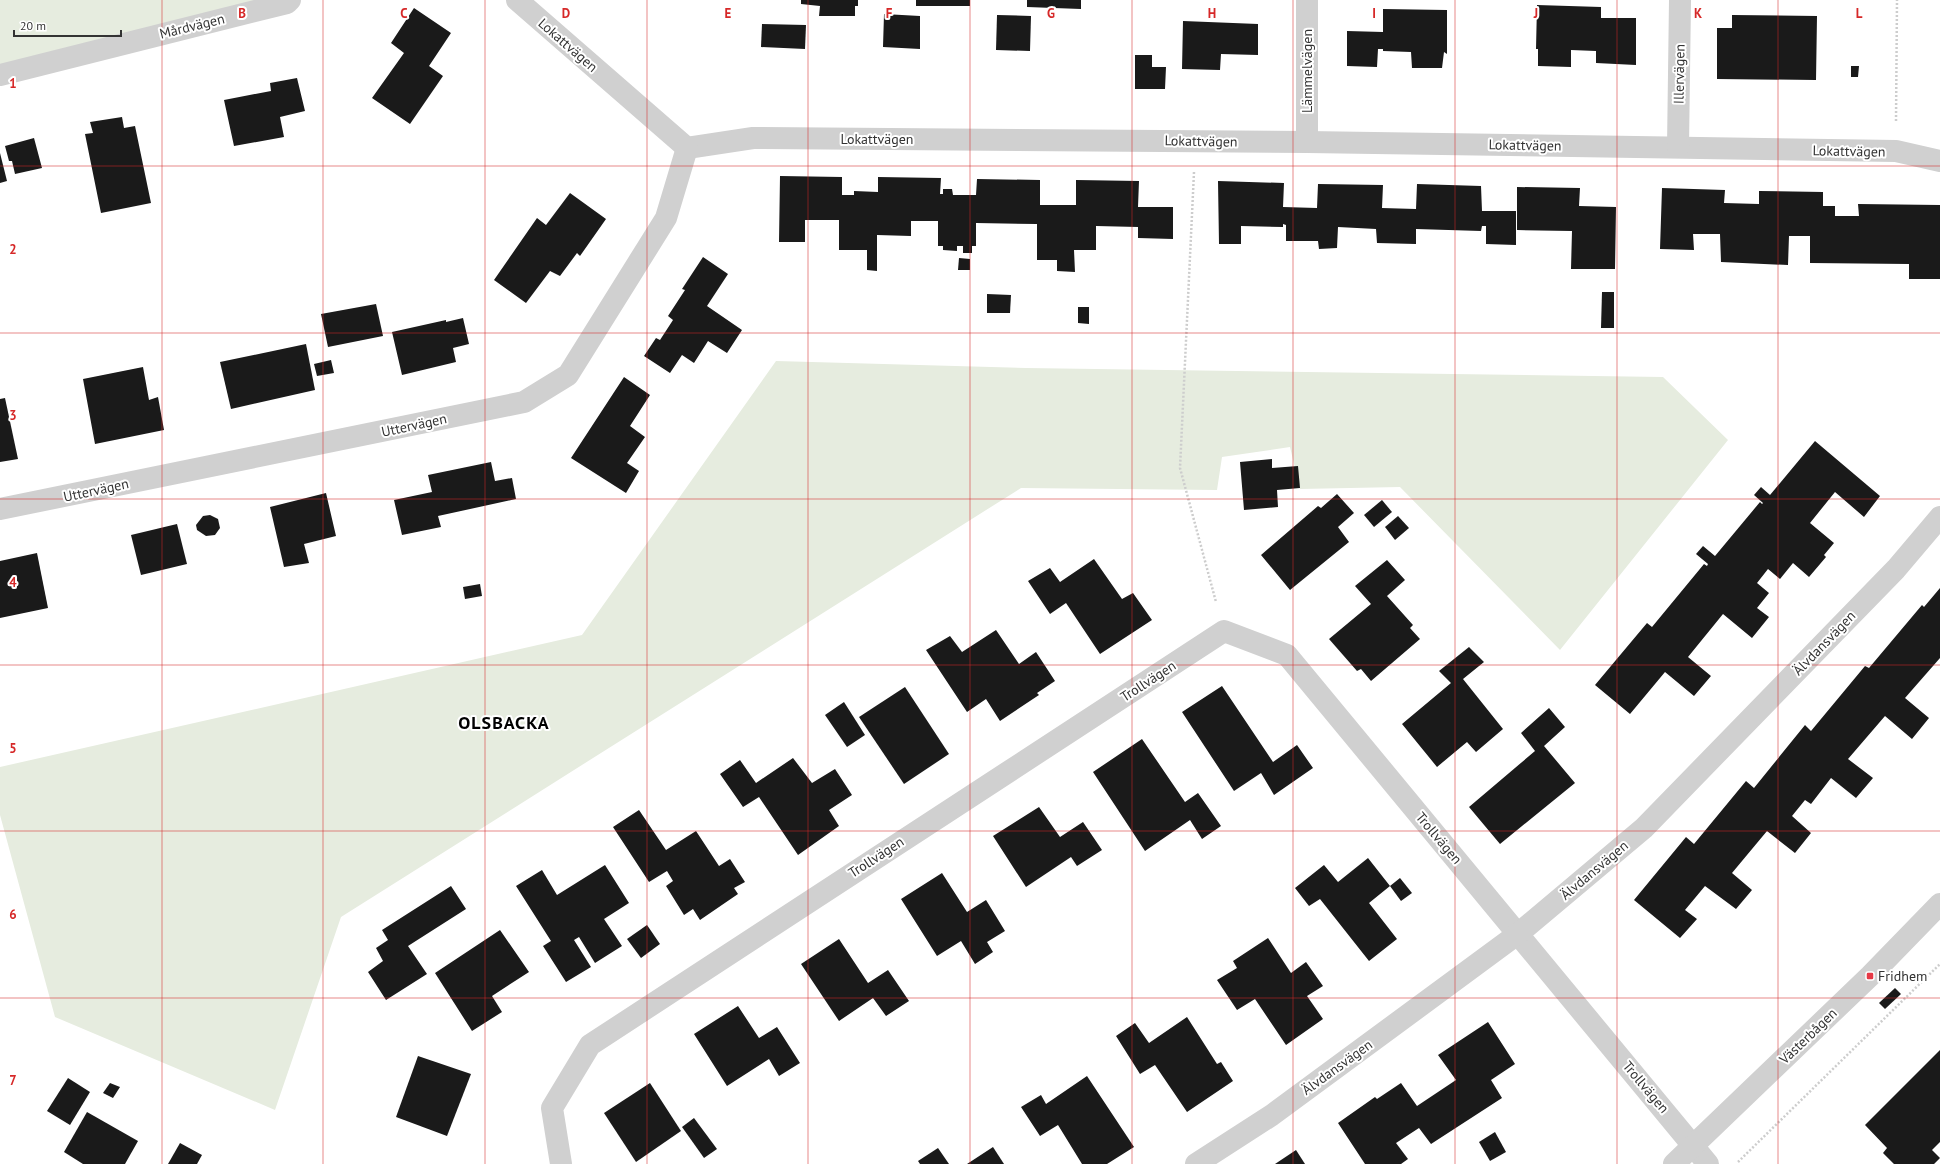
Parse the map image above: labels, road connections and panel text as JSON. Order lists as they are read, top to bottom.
{
  "streets": {
    "street": [
      "Mårdvägen",
      "Lokattvägen",
      "Lämmelvägen",
      "Illervägen",
      "Uttervägen",
      "Älvdansvägen",
      "Trollvägen",
      "Västerbågen"
    ]
  },
  "crossings": [
    ["Lokattvägen", "Lämmelvägen"],
    ["Lokattvägen", "Illervägen"],
    ["Lokattvägen", "Uttervägen"],
    ["Älvdansvägen", "Trollvägen"],
    ["Trollvägen", "Västerbågen"]
  ],
  "districts": ["OLSBACKA"],
  "places": {
    "transit": ["Fridhem"]
  },
  "scale_bar": "20 m",
  "grid": {
    "columns": [
      "B",
      "C",
      "D",
      "E",
      "F",
      "G",
      "H",
      "I",
      "J",
      "K",
      "L"
    ],
    "rows": [
      "1",
      "2",
      "3",
      "4",
      "5",
      "6",
      "7"
    ]
  }
}
